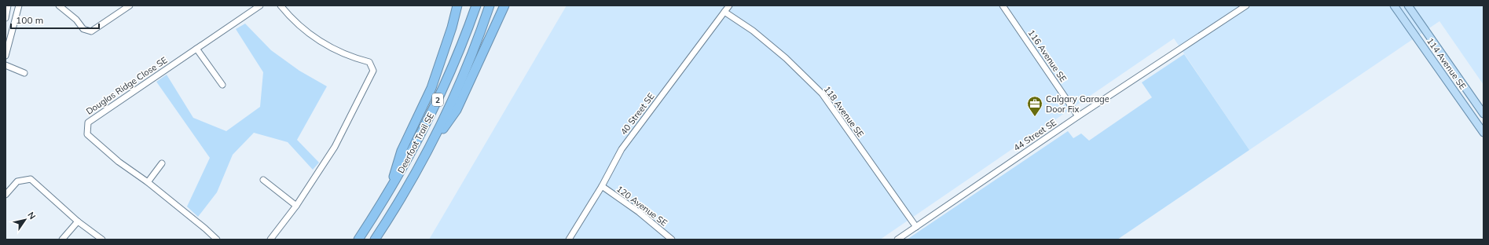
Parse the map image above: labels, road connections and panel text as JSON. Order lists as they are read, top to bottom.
{
  "streets": {
    "highway": ["2", "Deerfoot Trail SE"],
    "main road": ["114 Avenue SE"],
    "street": [
      "116 Avenue SE",
      "Douglas Ridge Close SE",
      "118 Avenue SE",
      "40 Street SE",
      "44 Street SE",
      "120 Avenue SE"
    ]
  },
  "crossings": [
    ["116 Avenue SE", "44 Street SE"],
    ["118 Avenue SE", "40 Street SE"],
    ["118 Avenue SE", "44 Street SE"],
    ["40 Street SE", "120 Avenue SE"]
  ],
  "places": {
    "office": ["Calgary Garage Door Fix"]
  },
  "scale_bar": "100 m",
  "north": "top right"
}
